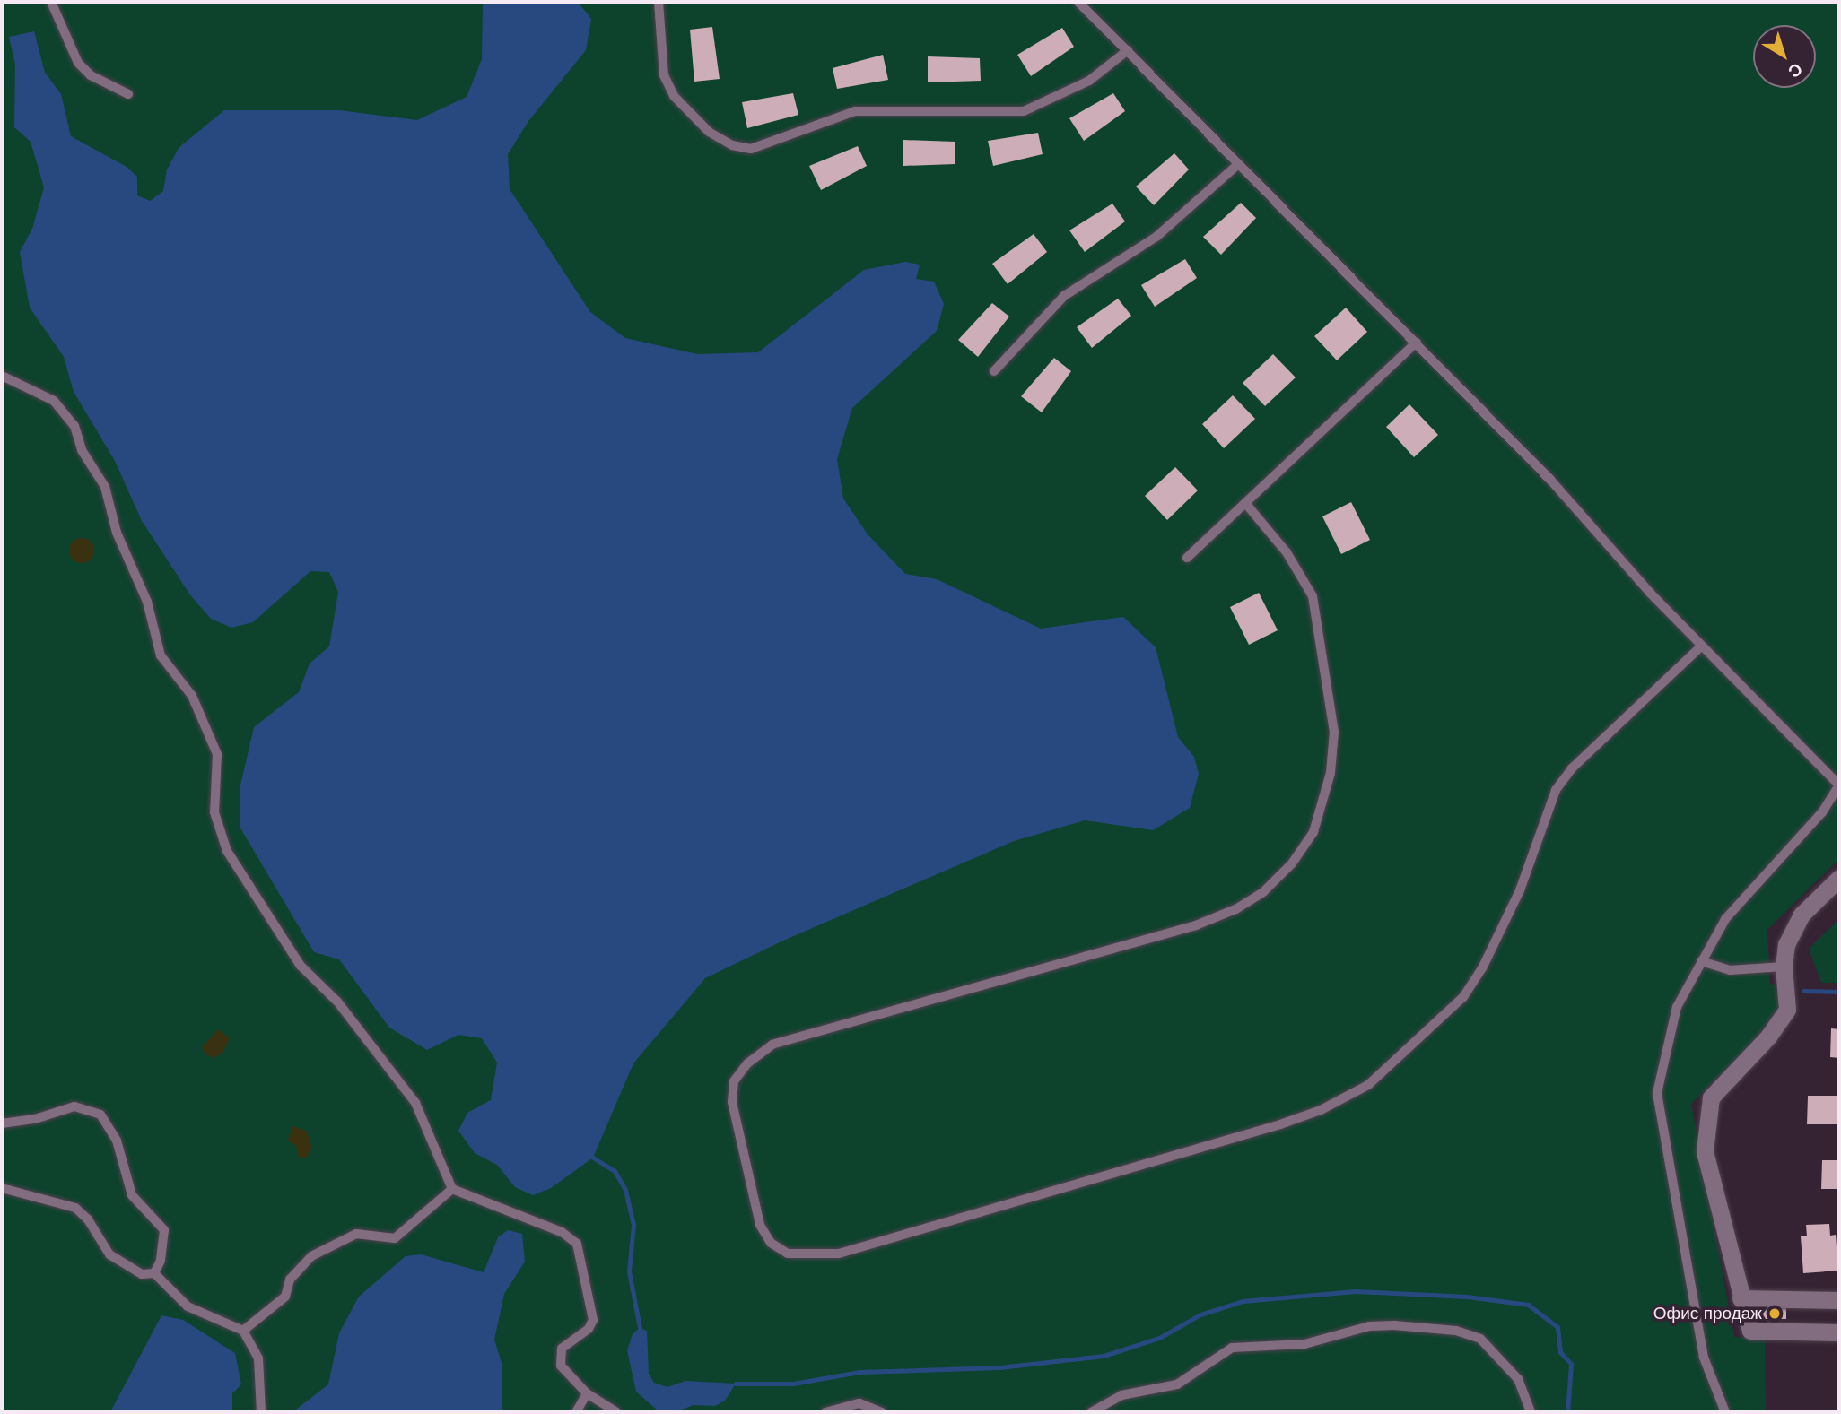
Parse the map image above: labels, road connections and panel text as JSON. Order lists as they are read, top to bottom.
{
  "places": ["Офис продаж"],
  "north": "bottom right"
}
